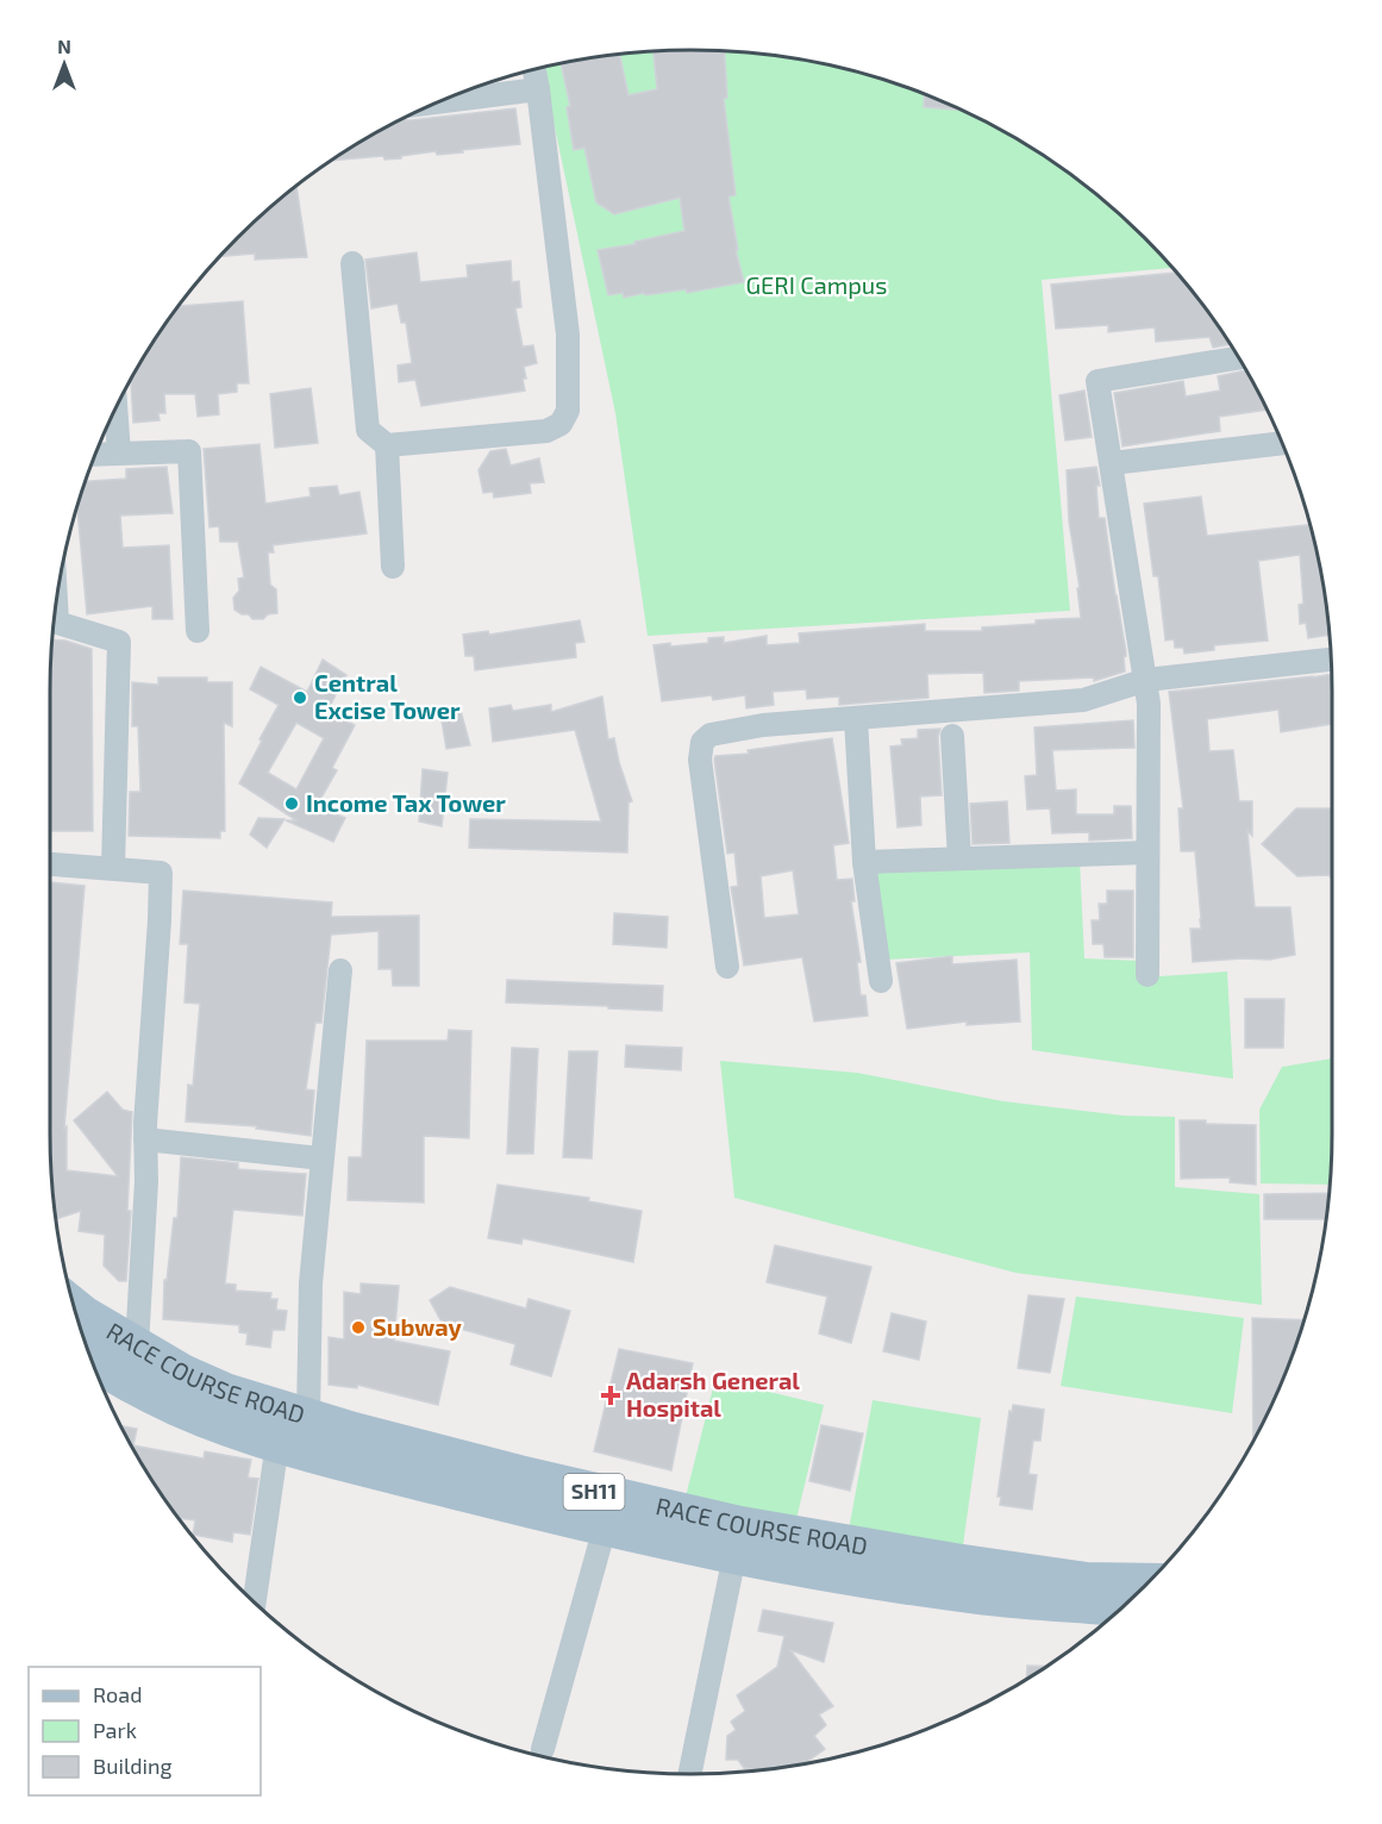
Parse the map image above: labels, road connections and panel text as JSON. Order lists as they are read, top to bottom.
{
  "streets": {
    "main road": ["RACE COURSE ROAD", "SH11"]
  },
  "parks": ["GERI Campus"],
  "places": {
    "other": ["Central Excise Tower", "Income Tax Tower", "Subway"],
    "health": ["Adarsh General Hospital"]
  },
  "legend": ["Road", "Park", "Building"],
  "north": "top"
}
